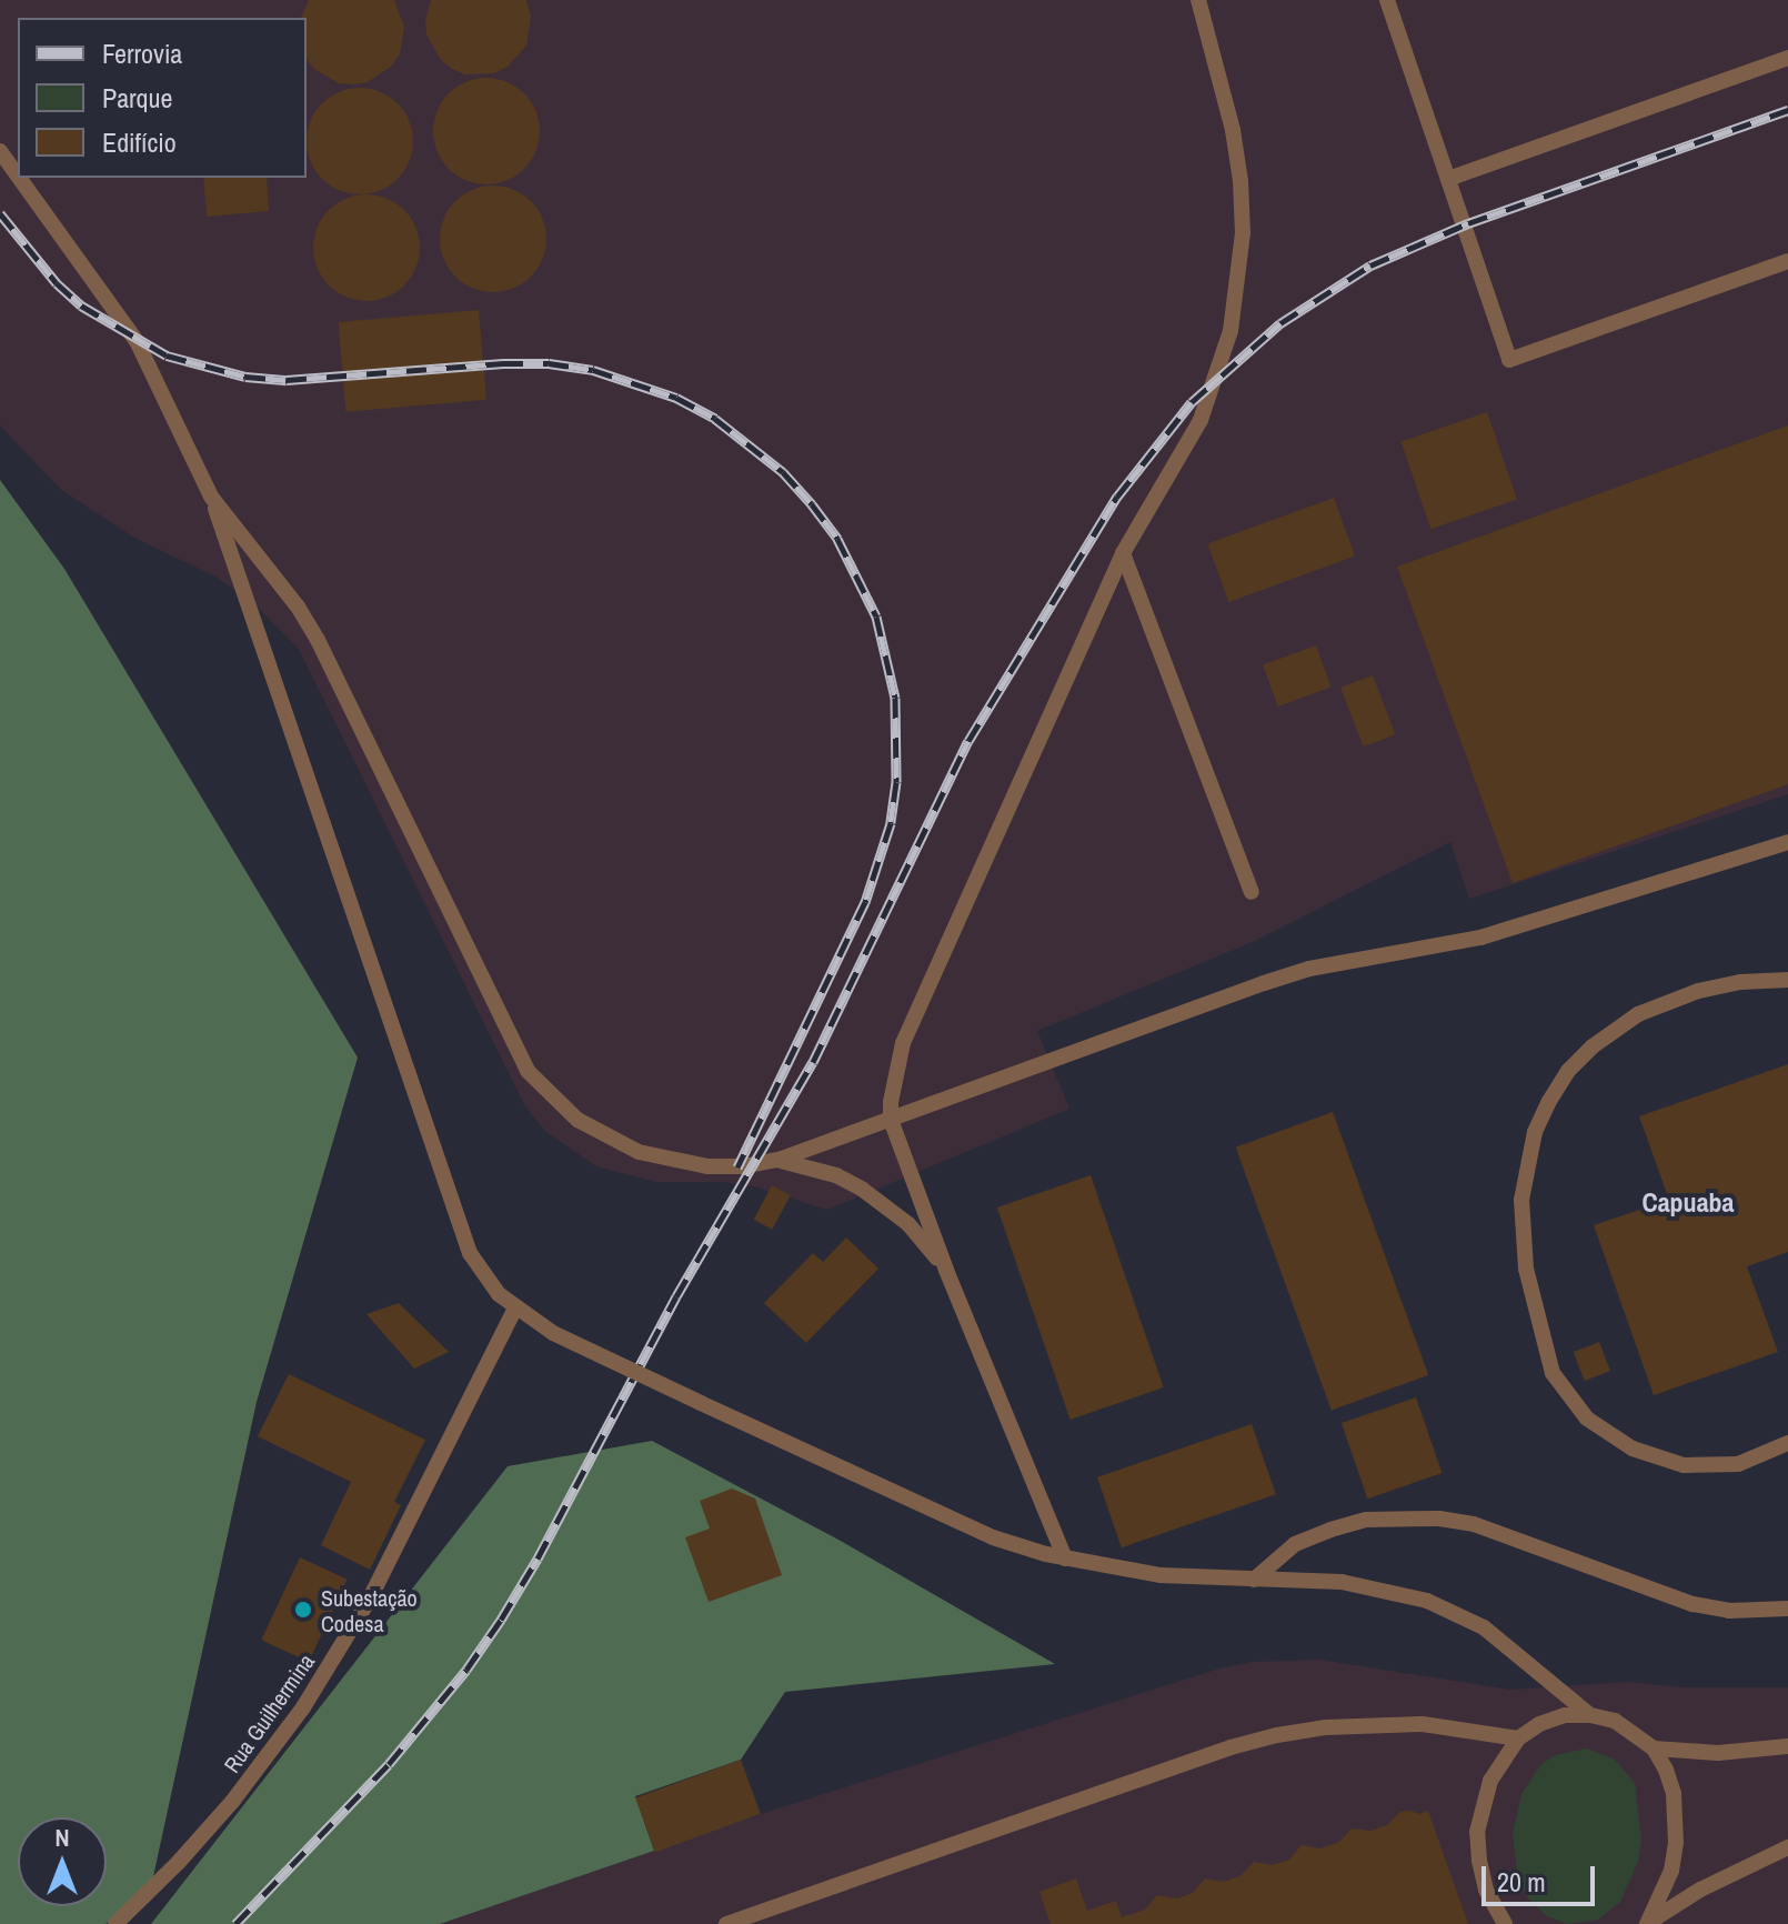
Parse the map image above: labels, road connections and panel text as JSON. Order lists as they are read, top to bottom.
{
  "streets": {
    "lane": ["Rua Guilhermina"]
  },
  "districts": ["Capuaba"],
  "places": ["Subestação Codesa"],
  "legend": ["Ferrovia", "Parque", "Edifício"],
  "scale_bar": "20 m",
  "north": "top"
}
